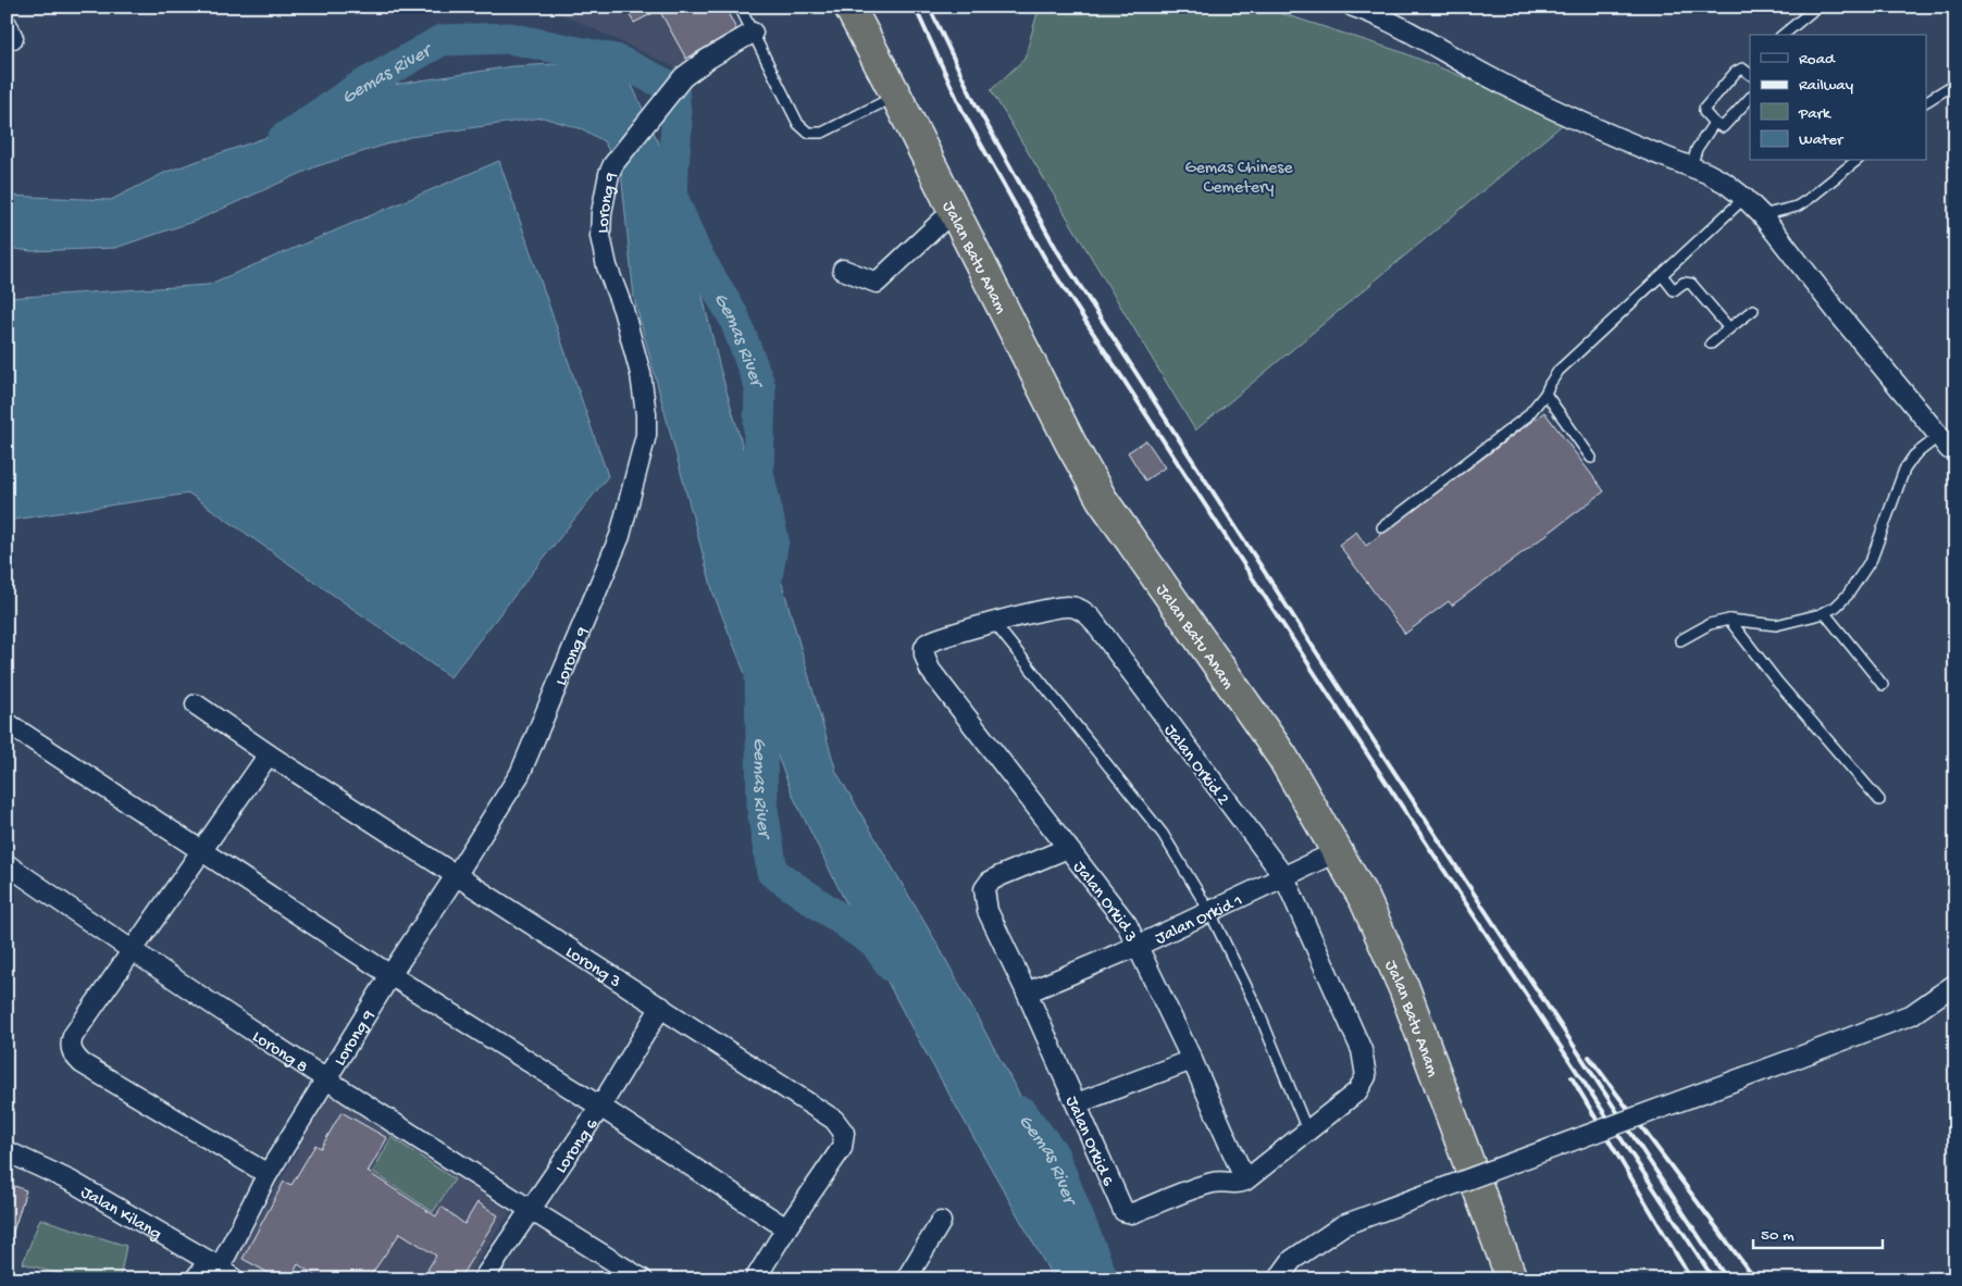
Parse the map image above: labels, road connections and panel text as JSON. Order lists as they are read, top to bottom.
{
  "streets": {
    "highway": ["Jalan Batu Anam"],
    "street": [
      "Lorong 9",
      "Jalan Orkid 2",
      "Jalan Orkid 3",
      "Jalan Orkid 1",
      "Lorong 3",
      "Lorong 8",
      "Jalan Orkid 6",
      "Lorong 6",
      "Jalan Kilang"
    ]
  },
  "crossings": [
    ["Lorong 9", "Lorong 3"],
    ["Lorong 9", "Lorong 8"],
    ["Lorong 9", "Jalan Kilang"],
    ["Jalan Batu Anam", "Jalan Orkid 1"],
    ["Jalan Orkid 2", "Jalan Orkid 3"],
    ["Jalan Orkid 2", "Jalan Orkid 1"],
    ["Jalan Orkid 3", "Jalan Orkid 1"],
    ["Jalan Orkid 3", "Jalan Orkid 6"],
    ["Jalan Orkid 1", "Jalan Orkid 6"],
    ["Lorong 3", "Lorong 6"],
    ["Lorong 8", "Lorong 6"]
  ],
  "water": ["Gemas River"],
  "parks": ["Gemas Chinese Cemetery"],
  "legend": [
    "Road",
    "Railway",
    "Park",
    "Water"
  ],
  "scale_bar": "50 m"
}
